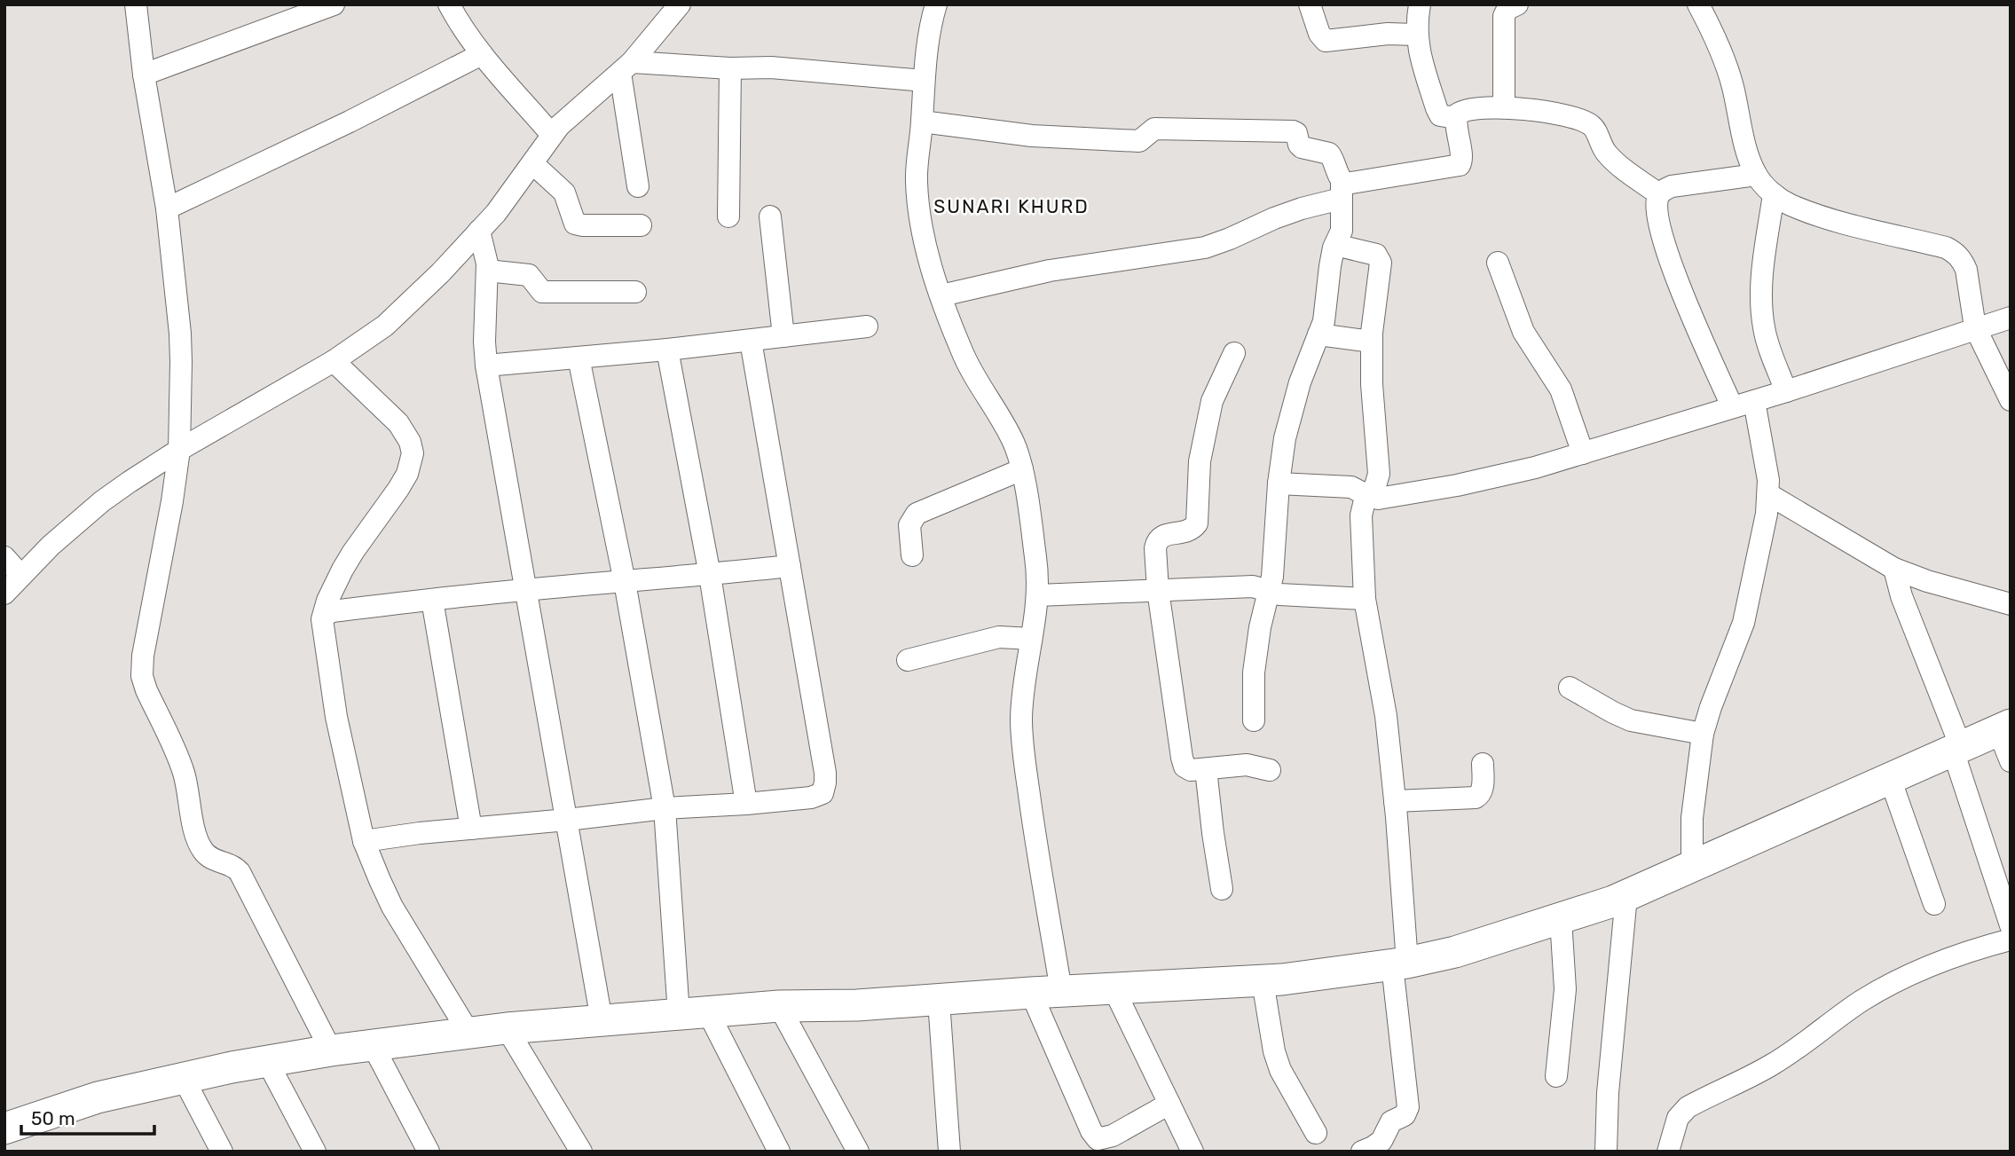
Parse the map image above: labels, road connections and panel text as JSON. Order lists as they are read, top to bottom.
{
  "districts": ["SUNARI KHURD"],
  "scale_bar": "50 m"
}
